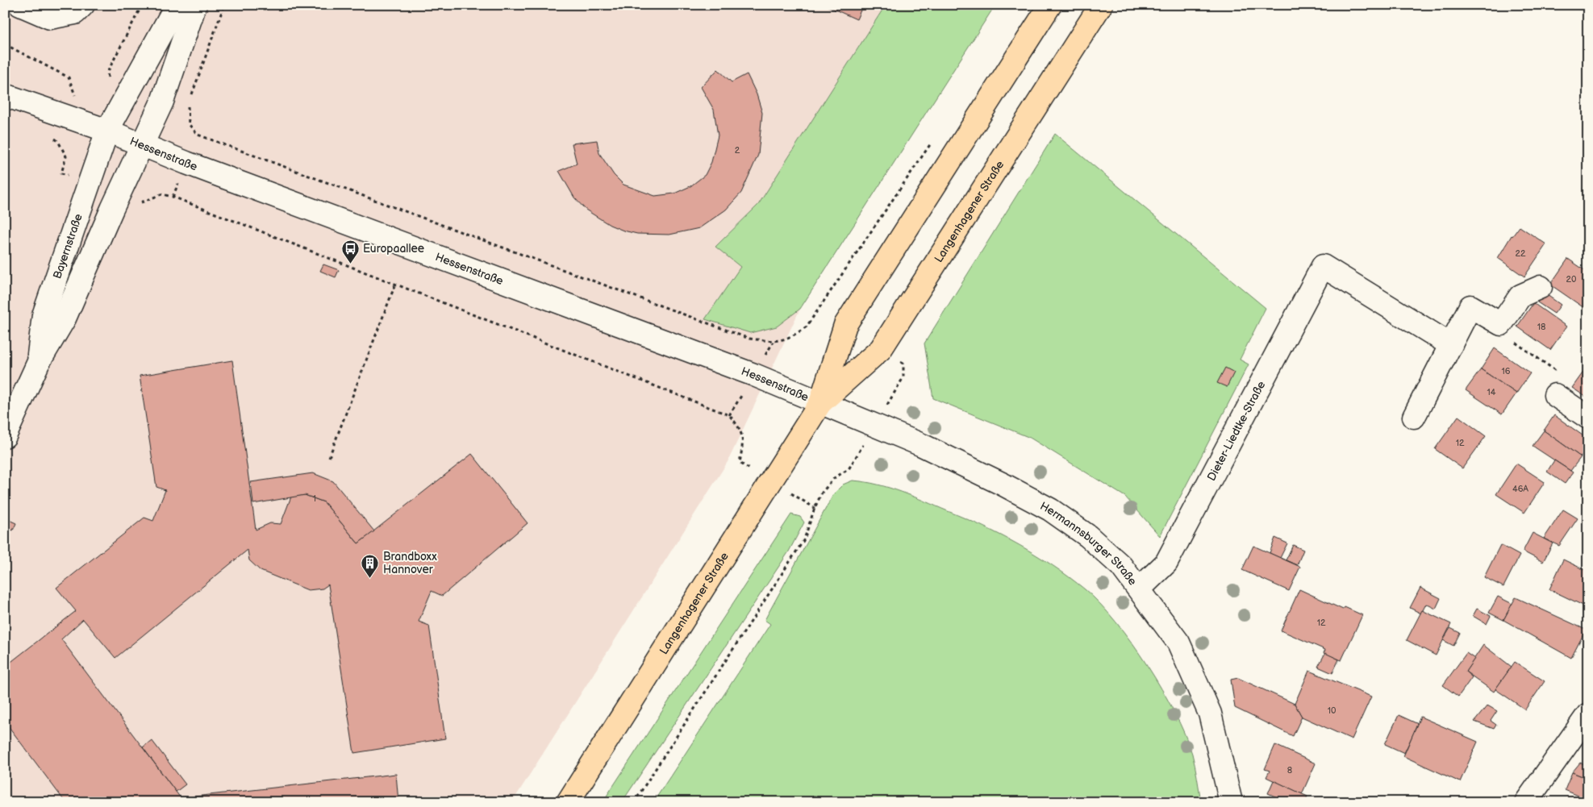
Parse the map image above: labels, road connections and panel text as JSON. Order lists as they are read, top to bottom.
{
  "streets": {
    "main road": ["Langenhagener Straße"],
    "street": [
      "Hessenstraße",
      "Bayernstraße",
      "Dieter-Liedtke-Straße",
      "Hermannsburger Straße"
    ]
  },
  "crossings": [
    ["Hessenstraße", "Langenhagener Straße"],
    ["Hessenstraße", "Bayernstraße"],
    ["Hessenstraße", "Hermannsburger Straße"],
    ["Langenhagener Straße", "Hermannsburger Straße"],
    ["Dieter-Liedtke-Straße", "Hermannsburger Straße"]
  ],
  "places": {
    "bus stop": ["Europaallee"],
    "building": ["Brandboxx Hannover"]
  },
  "house_numbers": [
    "2",
    "22",
    "20",
    "18",
    "16",
    "14",
    "12",
    "46A",
    "1",
    "12",
    "10",
    "8"
  ]
}
